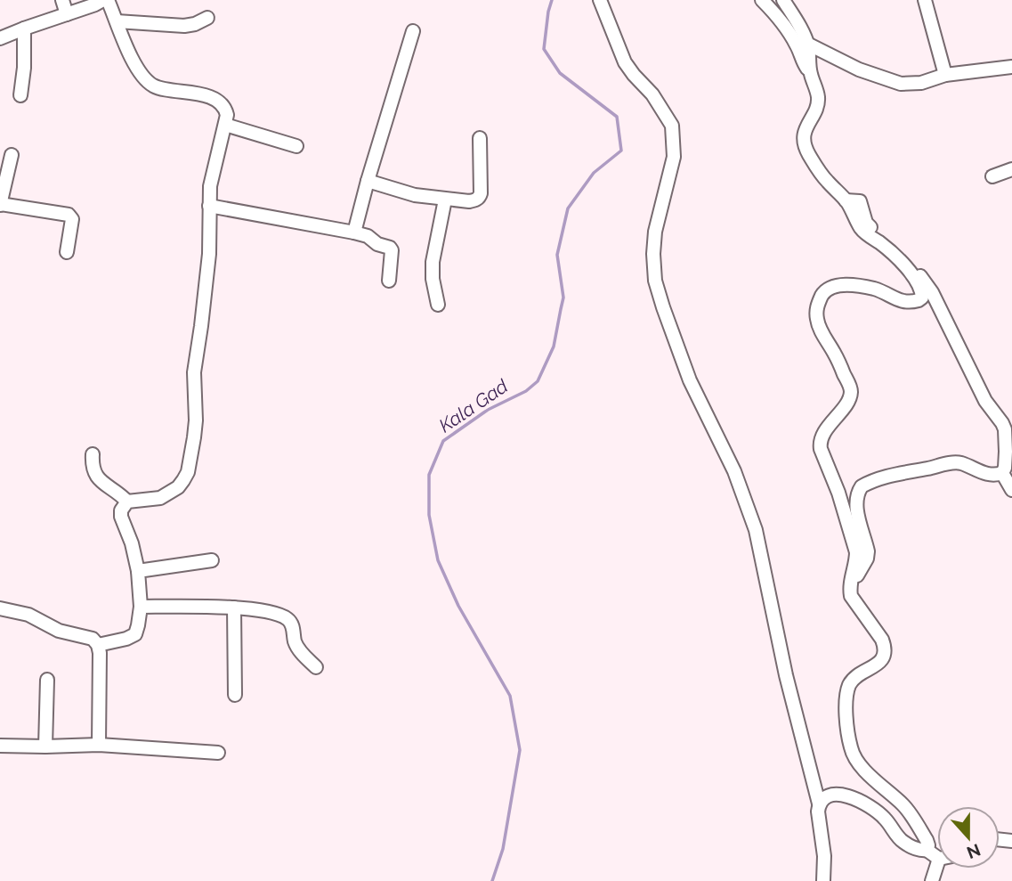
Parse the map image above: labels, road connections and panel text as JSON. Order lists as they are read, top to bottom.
{
  "water": ["Kala Gad"],
  "north": "bottom"
}
